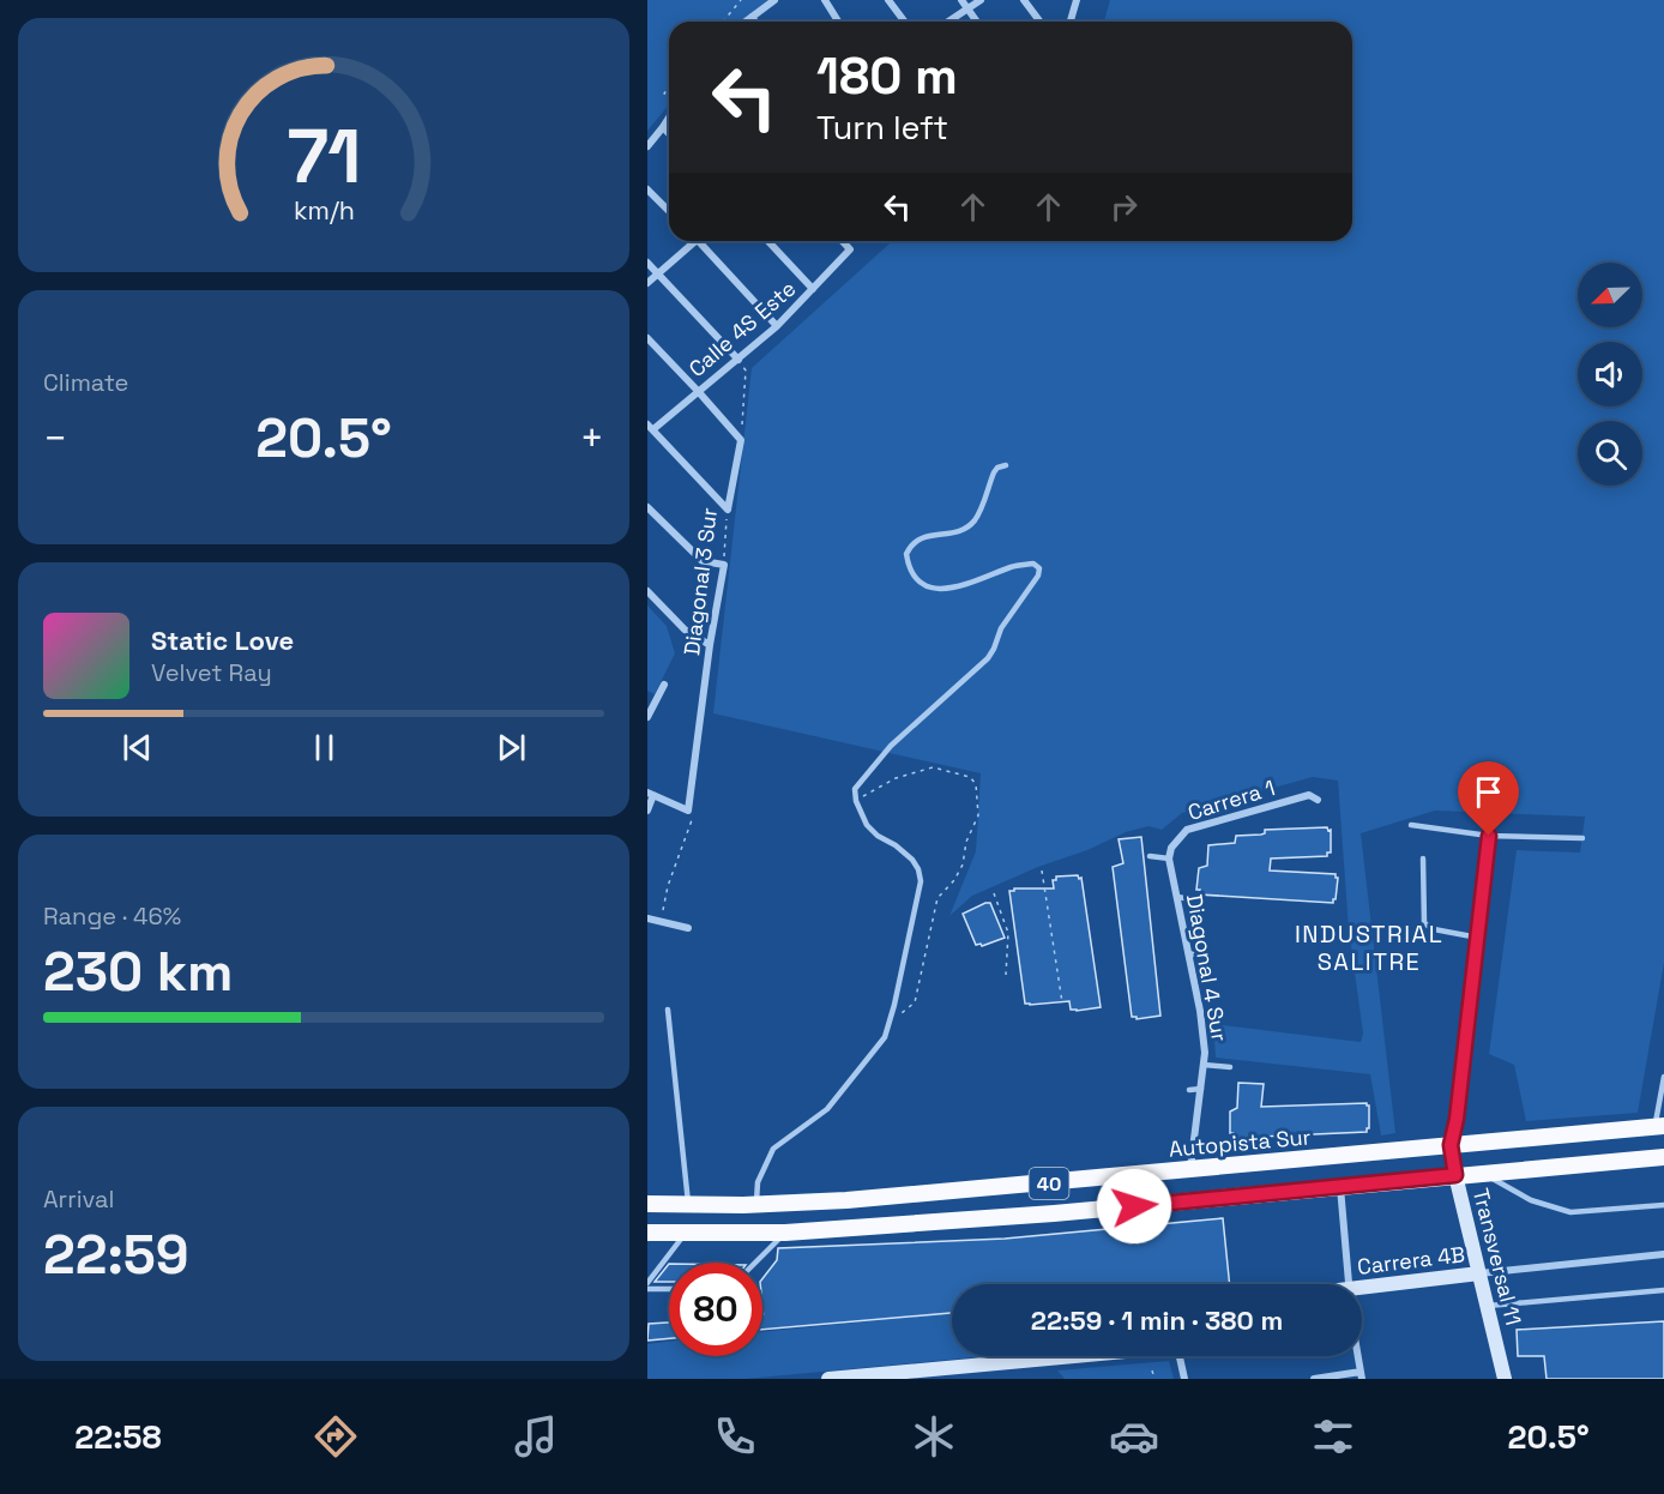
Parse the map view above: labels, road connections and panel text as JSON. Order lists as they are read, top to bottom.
{
  "streets": {
    "highway": ["Autopista Sur", "40"],
    "main road": ["Transversal 11", "Carrera 4B"],
    "street": [
      "Calle 4S Este",
      "Diagonal 3 Sur",
      "Carrera 1",
      "Diagonal 4 Sur"
    ]
  },
  "crossings": [
    ["Carrera 1", "Diagonal 4 Sur"],
    ["Diagonal 4 Sur", "Autopista Sur"],
    ["Autopista Sur", "Transversal 11"],
    ["40", "Transversal 11"],
    ["Transversal 11", "Carrera 4B"]
  ],
  "districts": ["INDUSTRIAL SALITRE"],
  "north": "bottom left",
  "page": {
    "turn": ["180 m", "Turn left"],
    "tile": [
      "Climate",
      ["Range · 46%", "230 km"],
      ["Arrival", "22:59"]
    ],
    "heat": ["−", "20.5°", "+"],
    "song": ["Static Love", "Velvet Ray"],
    "limit": "80",
    "trip": "22:59 · 1 min · 380 m",
    "tabs": ["22:58", "20.5°"],
    "gauge": ["71", "km/h"]
  }
}
